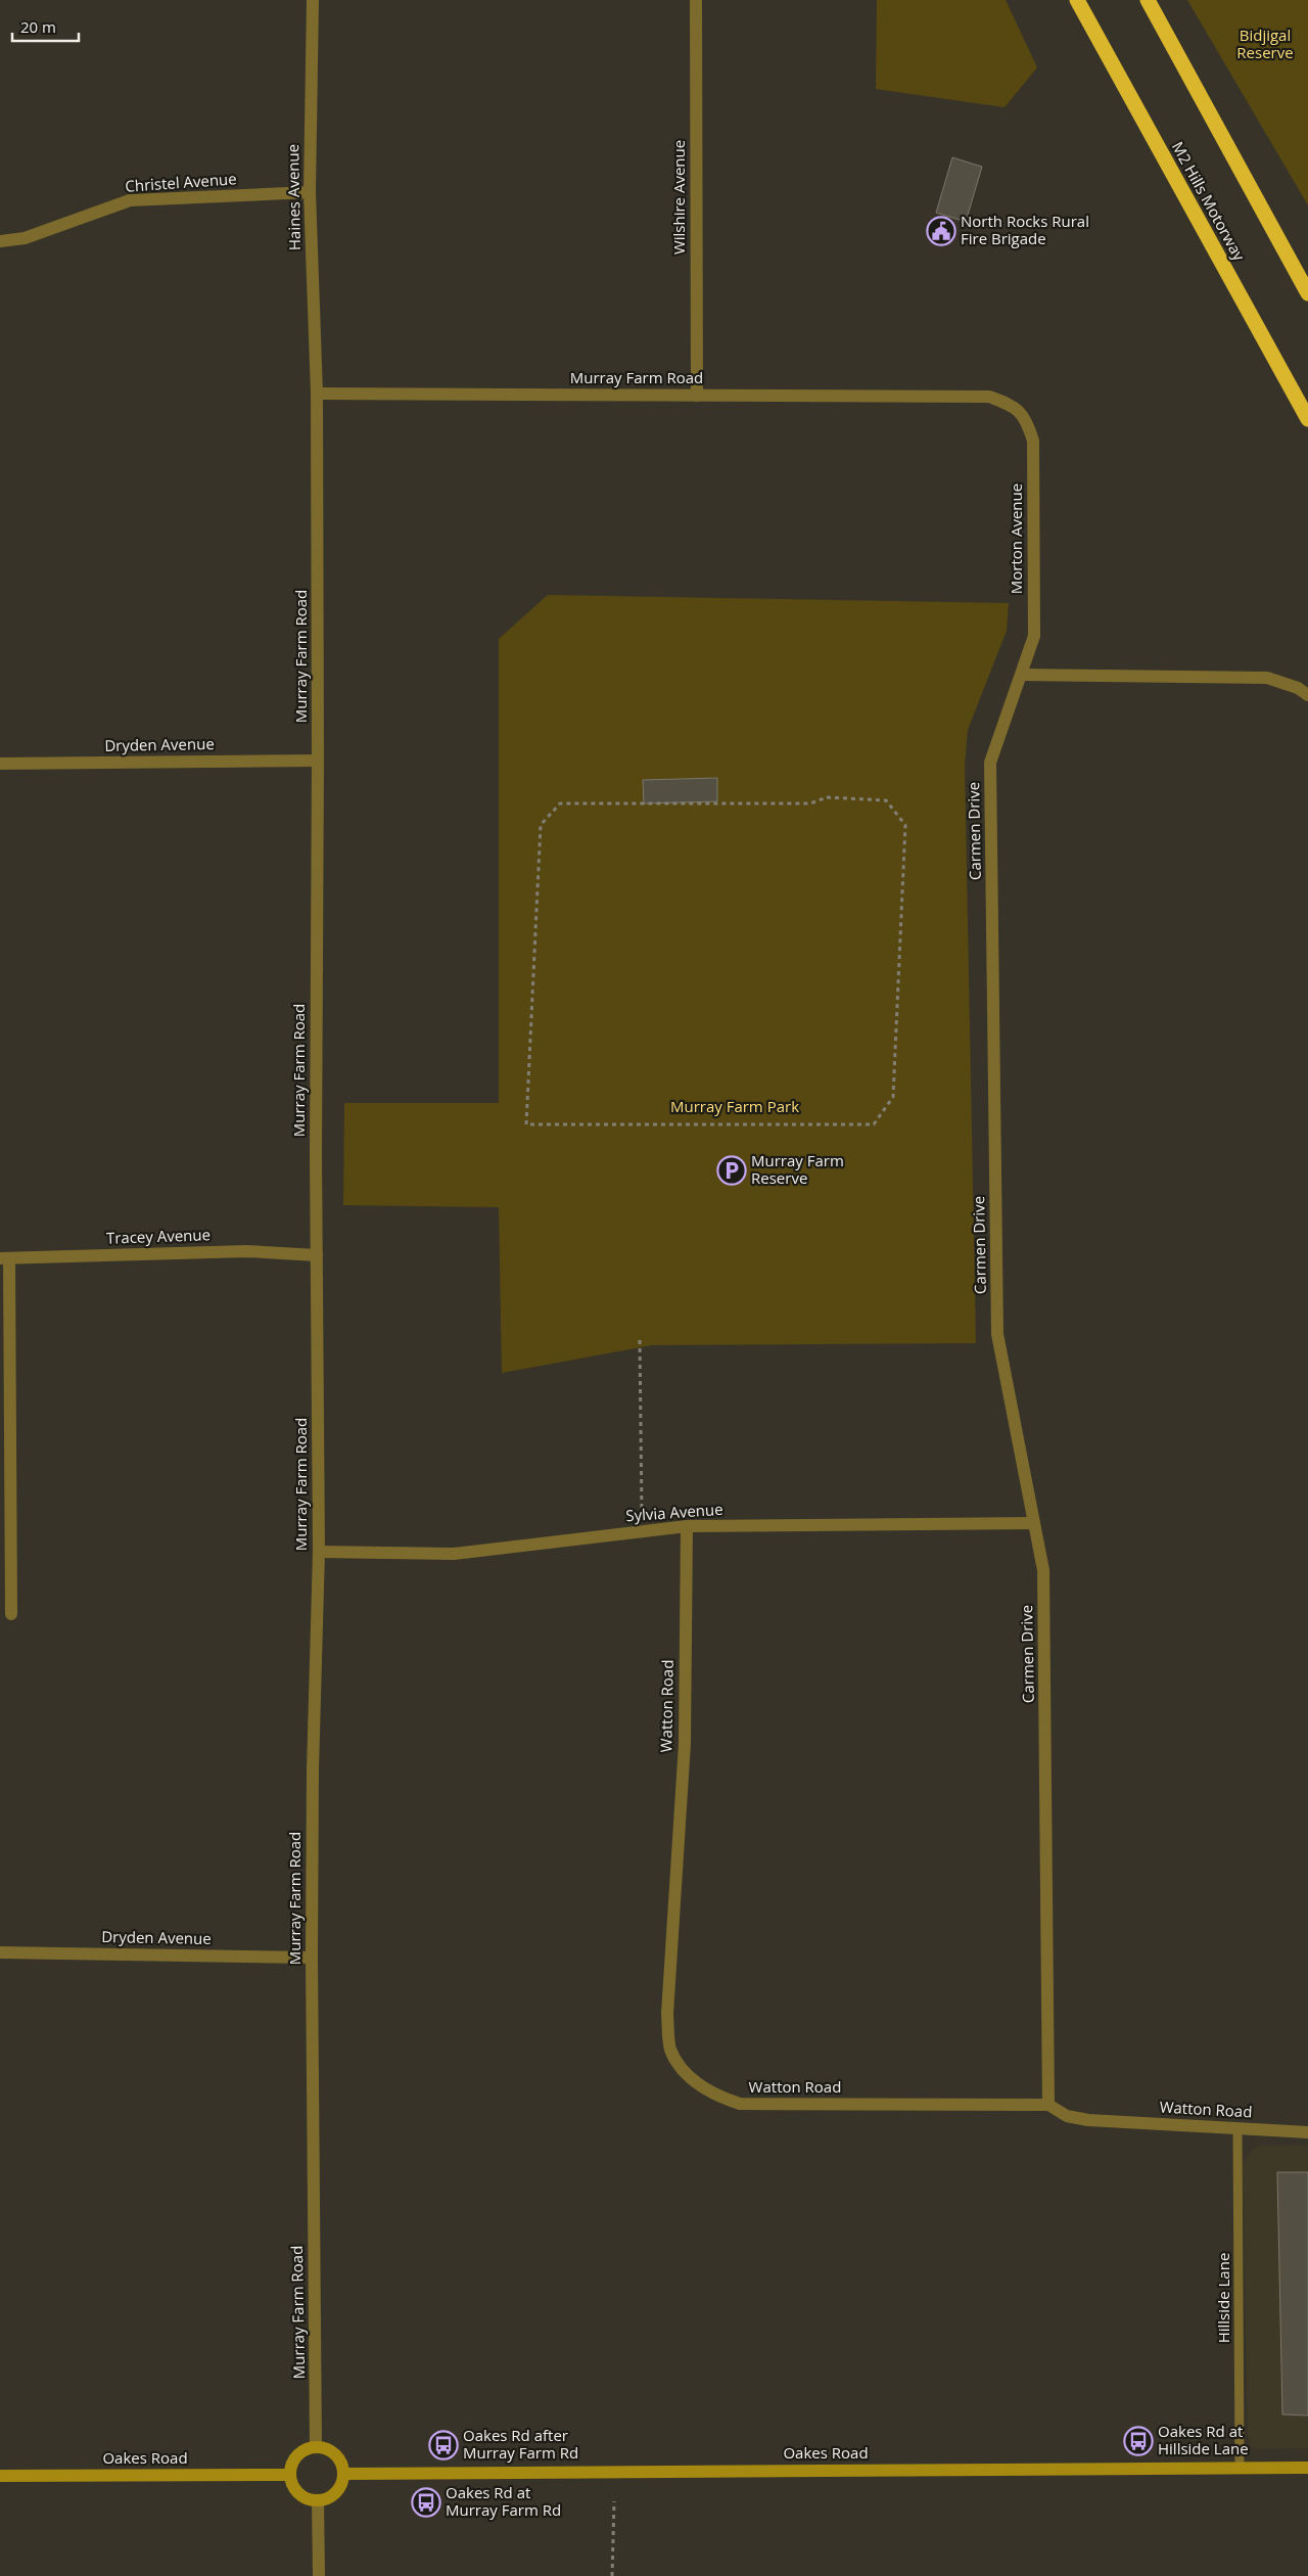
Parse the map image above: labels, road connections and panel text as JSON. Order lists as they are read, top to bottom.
{
  "streets": {
    "highway": ["M2 Hills Motorway"],
    "main road": ["Oakes Road"],
    "street": [
      "Christel Avenue",
      "Haines Avenue",
      "Wilshire Avenue",
      "Murray Farm Road",
      "Morton Avenue",
      "Dryden Avenue",
      "Carmen Drive",
      "Tracey Avenue",
      "Sylvia Avenue",
      "Watton Road"
    ],
    "lane": ["Hillside Lane"]
  },
  "crossings": [
    ["Christel Avenue", "Haines Avenue"],
    ["Haines Avenue", "Murray Farm Road"],
    ["Wilshire Avenue", "Murray Farm Road"],
    ["Murray Farm Road", "Morton Avenue"],
    ["Murray Farm Road", "Dryden Avenue"],
    ["Murray Farm Road", "Tracey Avenue"],
    ["Murray Farm Road", "Sylvia Avenue"],
    ["Murray Farm Road", "Oakes Road"],
    ["Morton Avenue", "Carmen Drive"],
    ["Carmen Drive", "Sylvia Avenue"],
    ["Carmen Drive", "Watton Road"],
    ["Sylvia Avenue", "Watton Road"],
    ["Watton Road", "Hillside Lane"],
    ["Hillside Lane", "Oakes Road"]
  ],
  "parks": ["Bidjigal Reserve", "Murray Farm Park"],
  "places": {
    "public building": ["North Rocks Rural Fire Brigade"],
    "parking": ["Murray Farm Reserve"],
    "bus stop": ["Oakes Rd at Hillside Lane", "Oakes Rd after Murray Farm Rd", "Oakes Rd at Murray Farm Rd"]
  },
  "scale_bar": "20 m"
}
